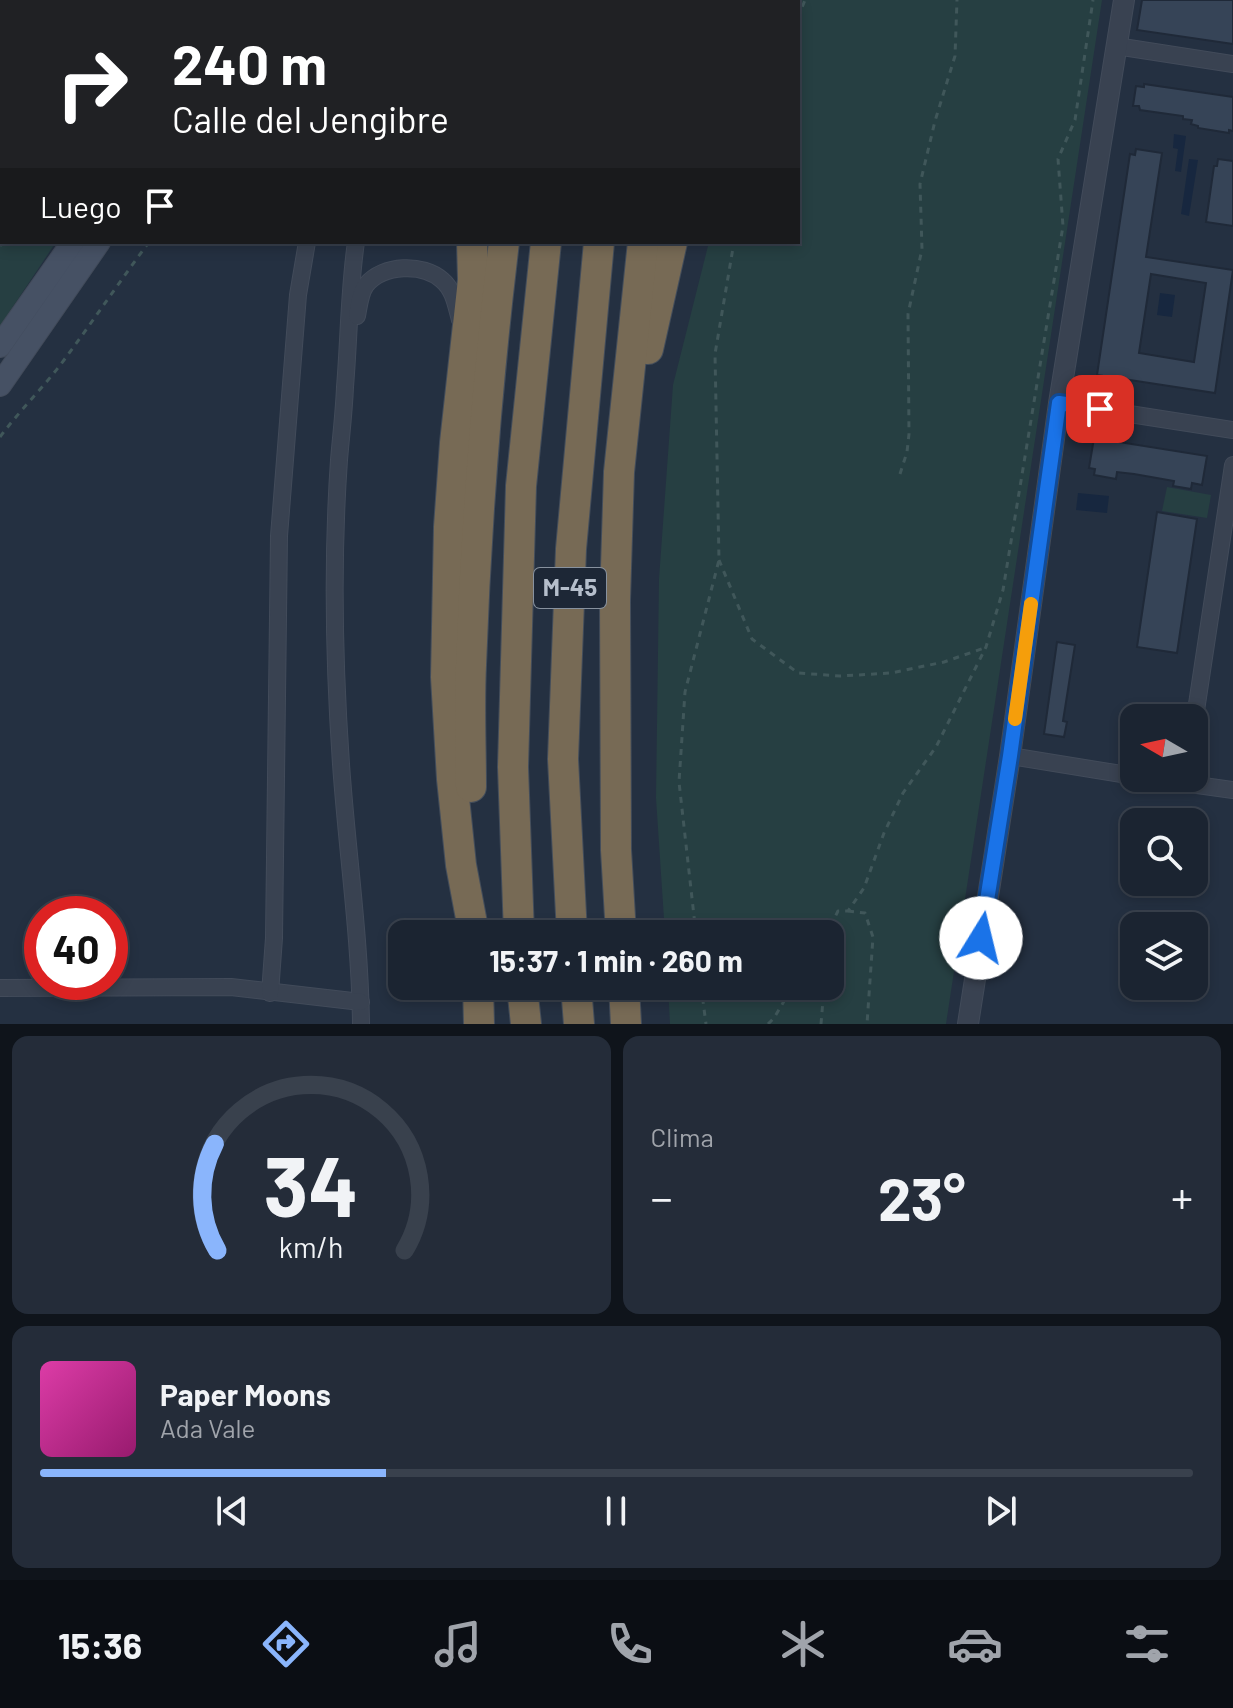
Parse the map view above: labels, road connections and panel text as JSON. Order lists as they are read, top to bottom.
{
  "streets": {
    "highway": ["M-45"]
  },
  "north": "left",
  "page": {
    "turn": ["240 m", "Calle del Jengibre"],
    "then": "Luego",
    "limit": "40",
    "trip": "15:37 · 1 min · 260 m",
    "tile": "Clima",
    "heat": ["−", "23°", "+"],
    "song": ["Paper Moons", "Ada Vale"],
    "tabs": "15:36",
    "gauge": ["34", "km/h"]
  }
}
